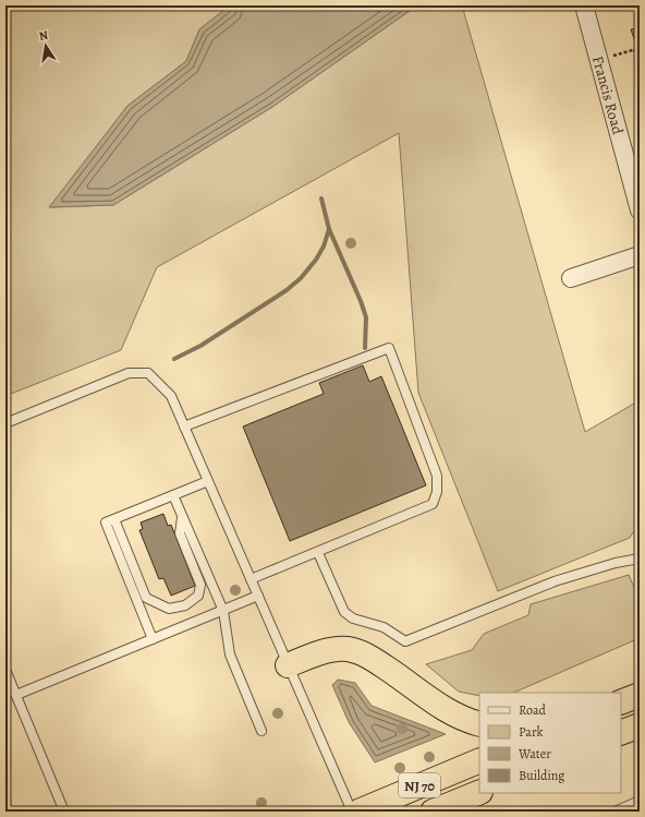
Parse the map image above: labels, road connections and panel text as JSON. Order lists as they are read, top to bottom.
{
  "streets": {
    "highway": ["NJ 70"],
    "street": ["Francis Road"]
  },
  "legend": [
    "Road",
    "Park",
    "Water",
    "Building"
  ],
  "north": "top"
}
